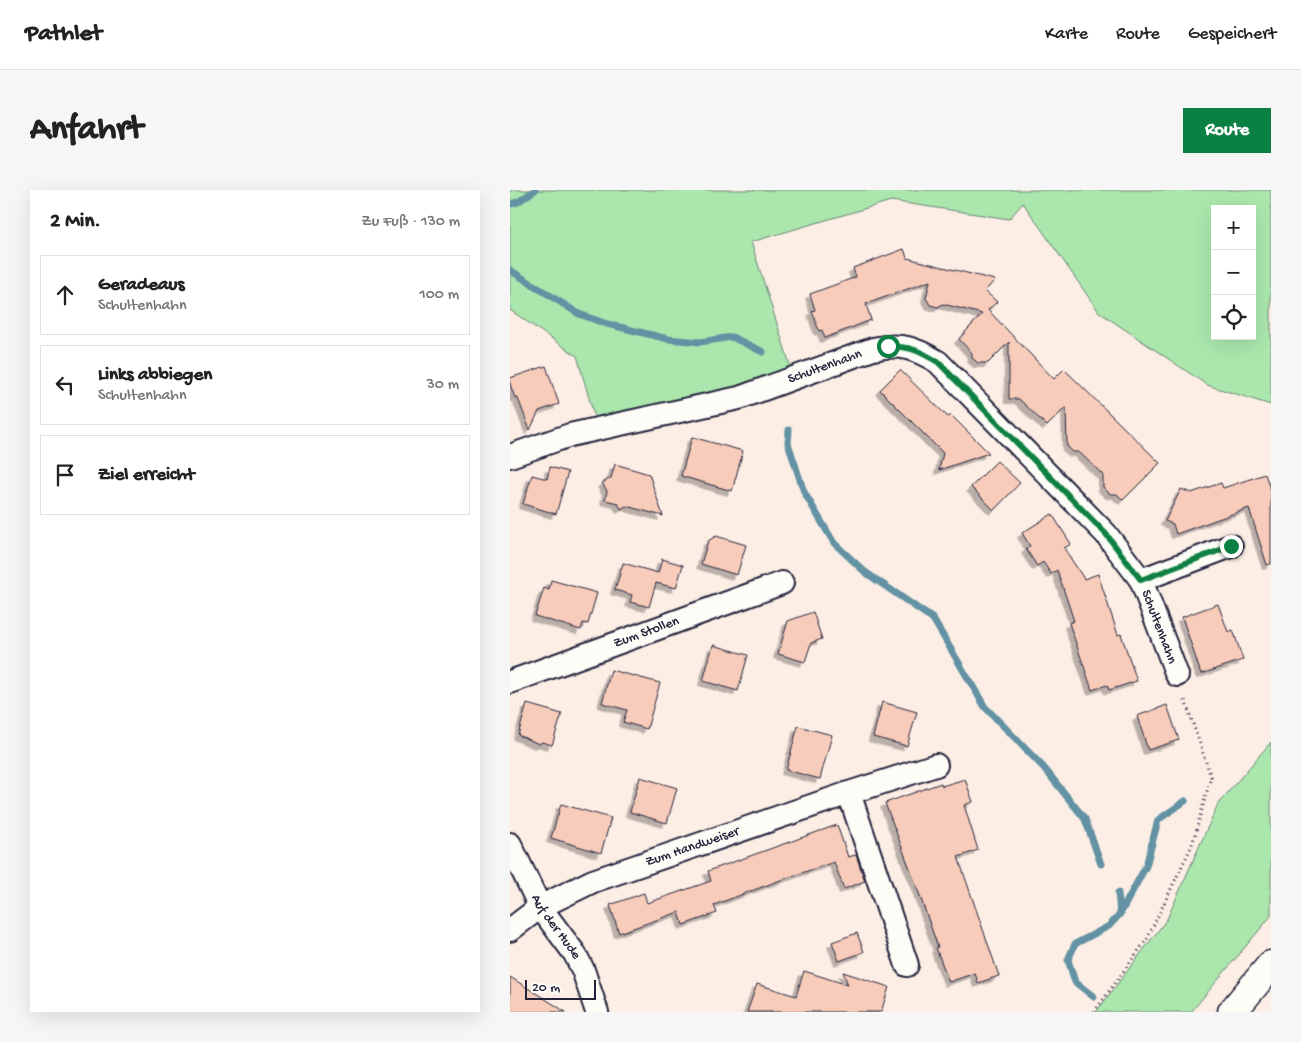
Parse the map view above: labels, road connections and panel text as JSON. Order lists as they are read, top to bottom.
{
  "streets": {
    "street": [
      "Schultenhahn",
      "Zum Stollen",
      "Zum Handweiser",
      "Auf der Hude"
    ]
  },
  "crossings": [
    ["Zum Handweiser", "Auf der Hude"]
  ],
  "scale_bar": "20 m",
  "page": {
    "header": "Pathlet",
    "nav": ["Karte", "Route", "Gespeichert"],
    "buttons": "Route",
    "title": "Anfahrt",
    "heading": ["2 Min.", "Zu Fuß · 130 m"],
    "map_buttons": ["+", "−"],
    "list": [
      ["Geradeaus", "Schultenhahn", "100 m"],
      ["Links abbiegen", "Schultenhahn", "30 m"],
      "Ziel erreicht"
    ],
    "scale": "20 m"
  }
}
